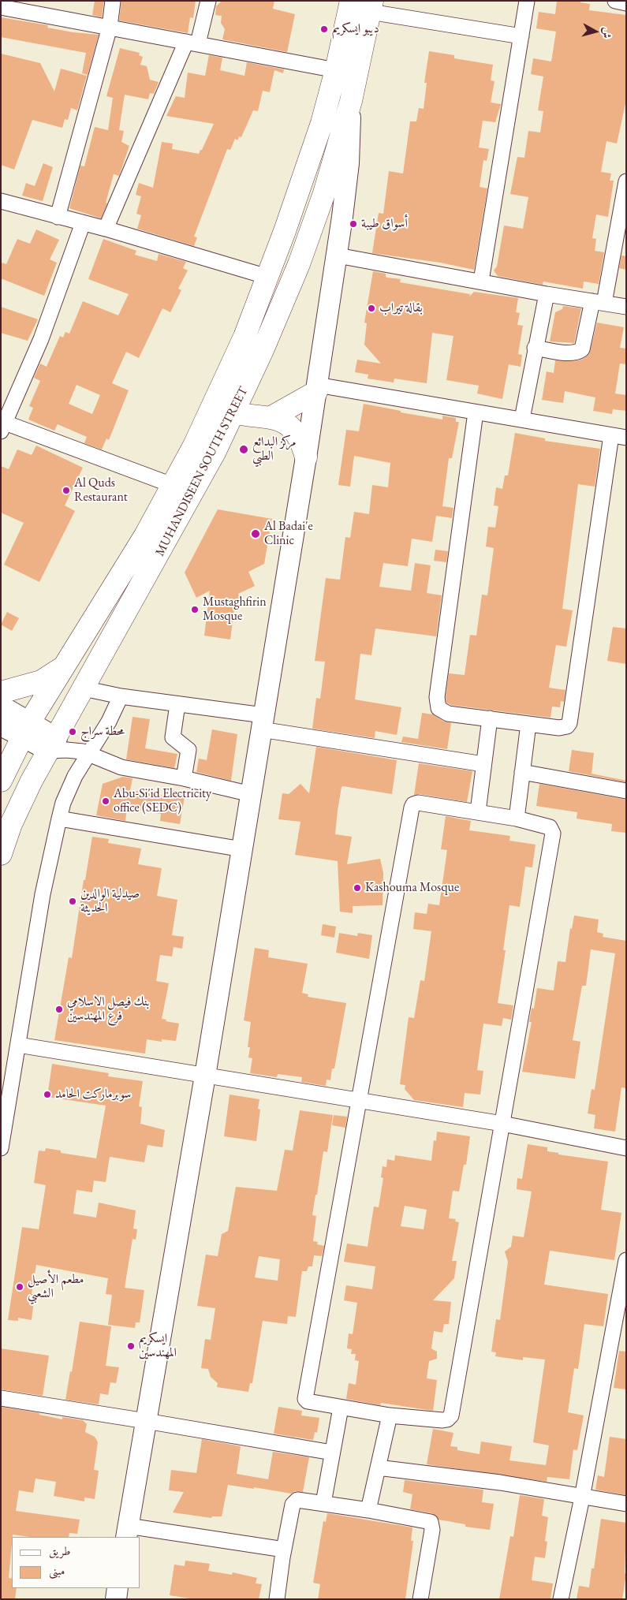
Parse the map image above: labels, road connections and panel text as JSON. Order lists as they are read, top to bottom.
{
  "streets": {
    "highway": ["MUHANDISEEN SOUTH STREET"]
  },
  "places": [
    "ديبو ايسكريم",
    "أسواق طيبة",
    "بقالة تيراب",
    "مركز البدائع الطبي",
    "Al Quds Restaurant",
    "Al Badai'e Clinic",
    "Mustaghfirin Mosque",
    "محطة سراج",
    "Abu-Si'id Electricity office (SEDC)",
    "Kashouma Mosque",
    "صيدلية الوالدين الحديثة",
    "بنك فيصل الاسلامي فرع المهندسين",
    "سوبرماركت الحامد",
    "مطعم الأصيل الشعبي",
    "ايسكريم المهندسين"
  ],
  "legend": ["طريق", "مبنى"],
  "north": "right"
}
